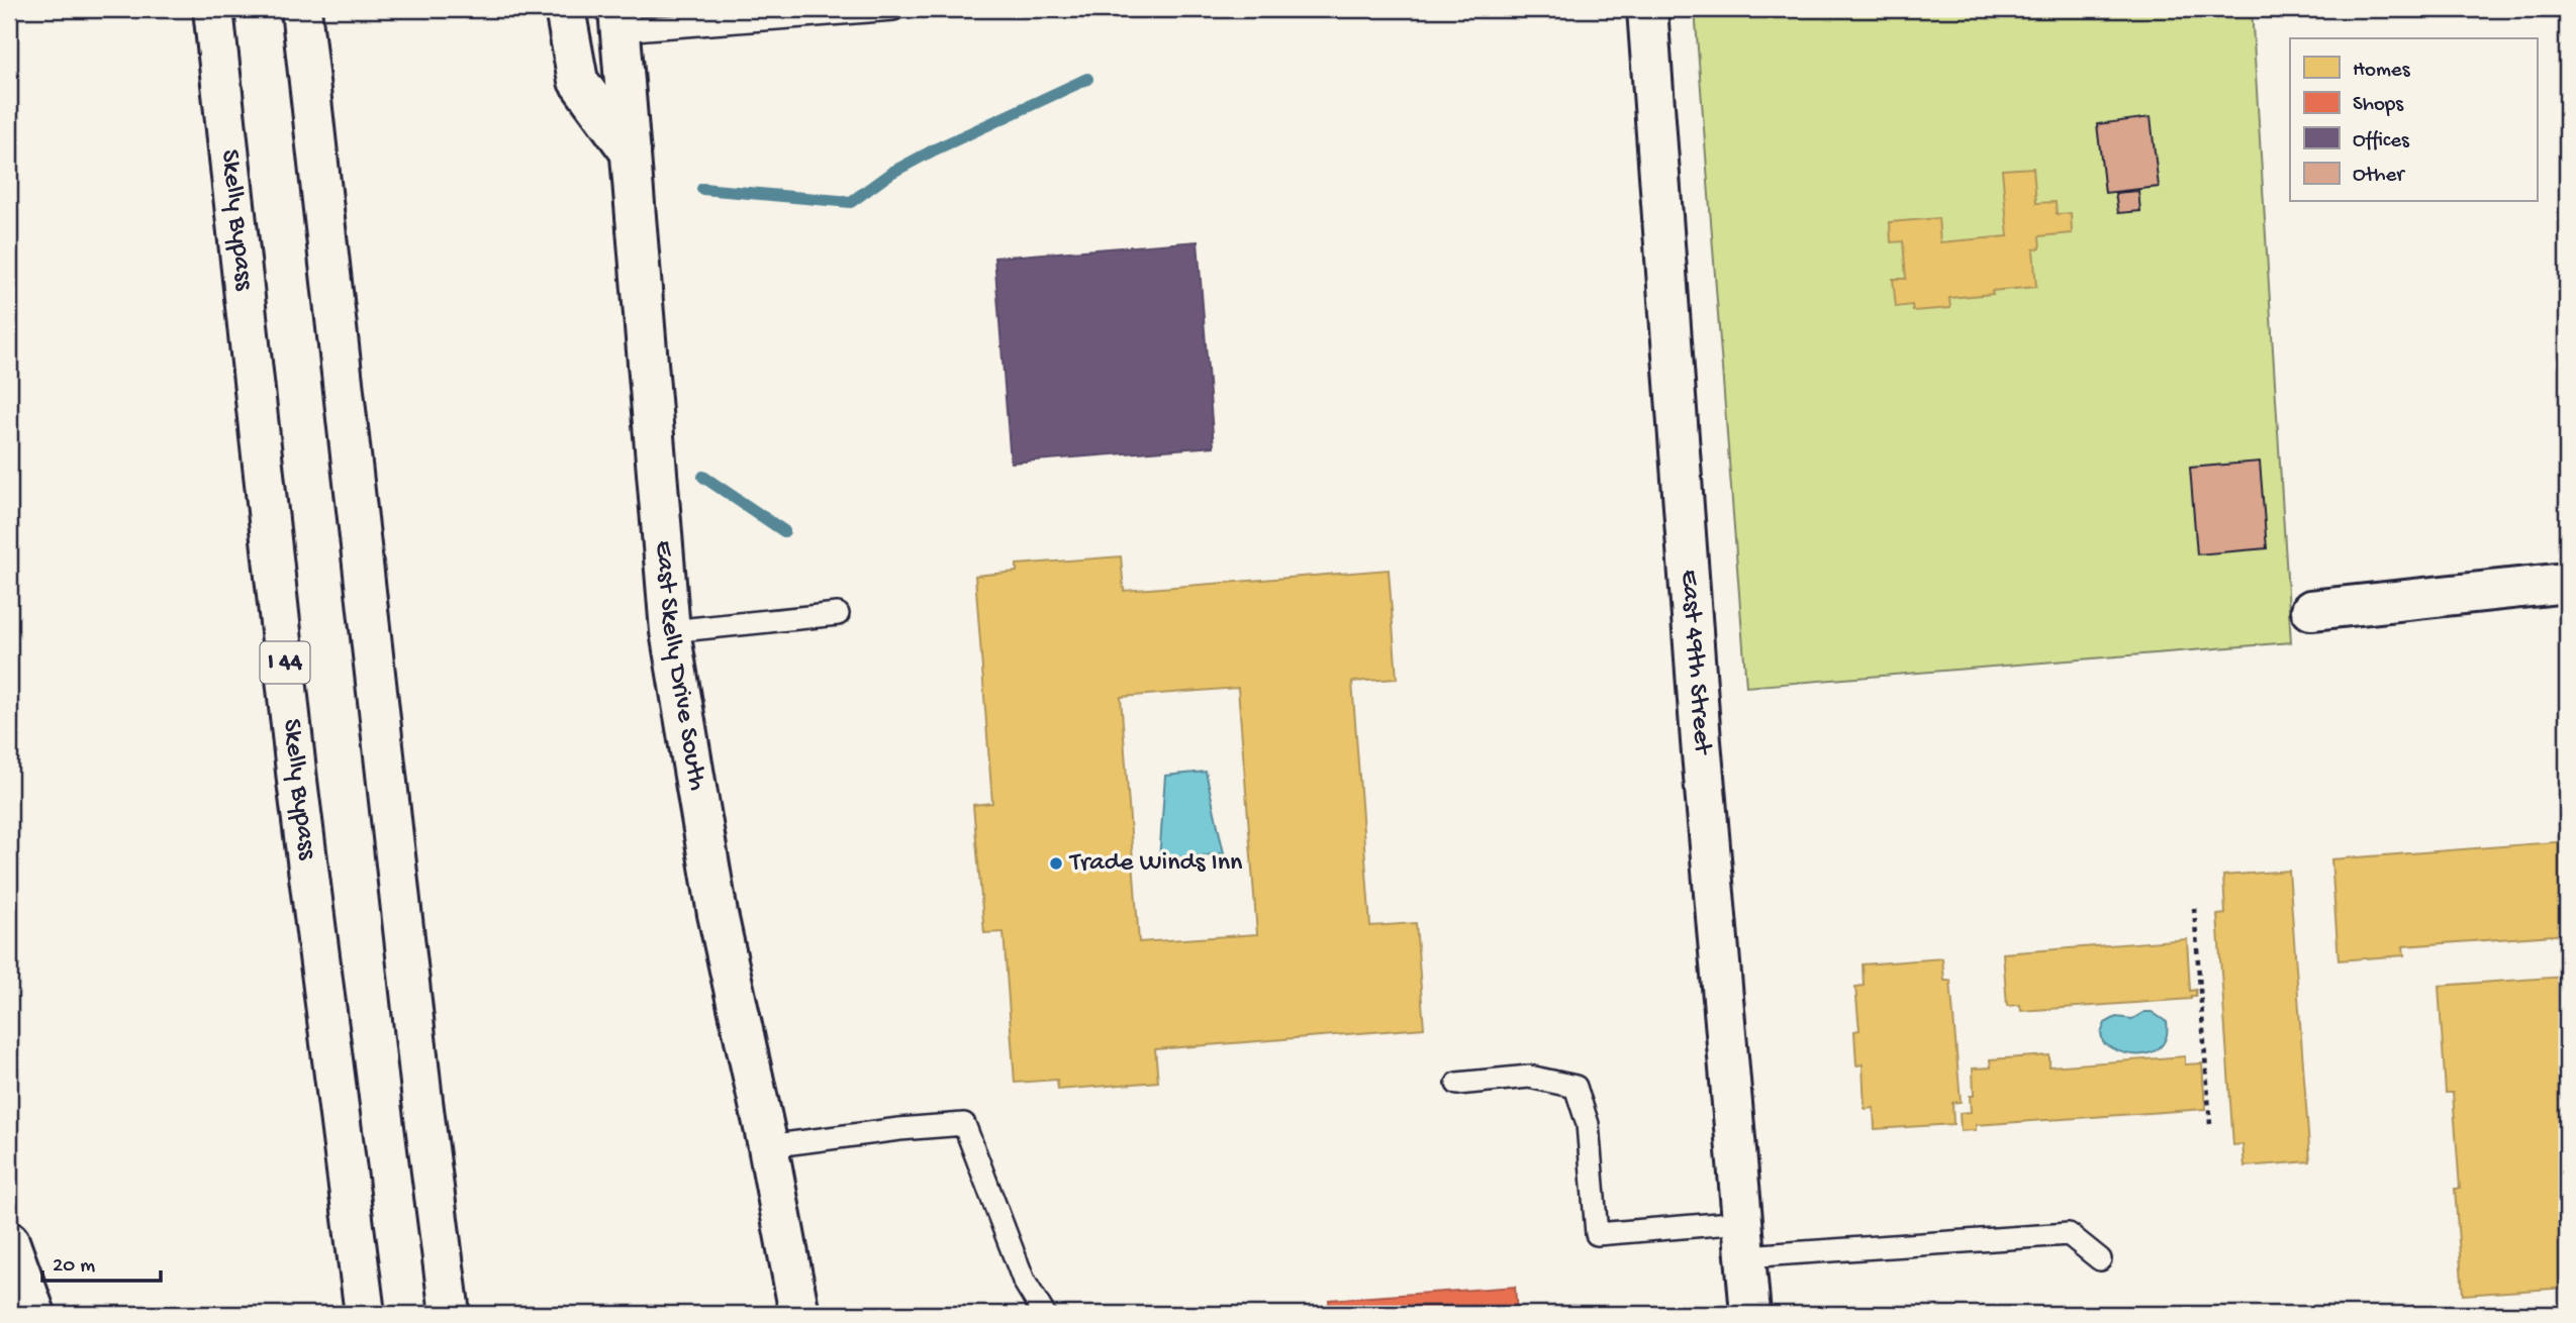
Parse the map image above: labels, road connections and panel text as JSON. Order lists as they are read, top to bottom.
{
  "streets": {
    "main road": [
      "Skelly Bypass",
      "East 49th Street",
      "I 44",
      "East Skelly Drive South"
    ]
  },
  "places": ["Trade Winds Inn"],
  "legend": [
    "Homes",
    "Shops",
    "Offices",
    "Other"
  ],
  "scale_bar": "20 m"
}
